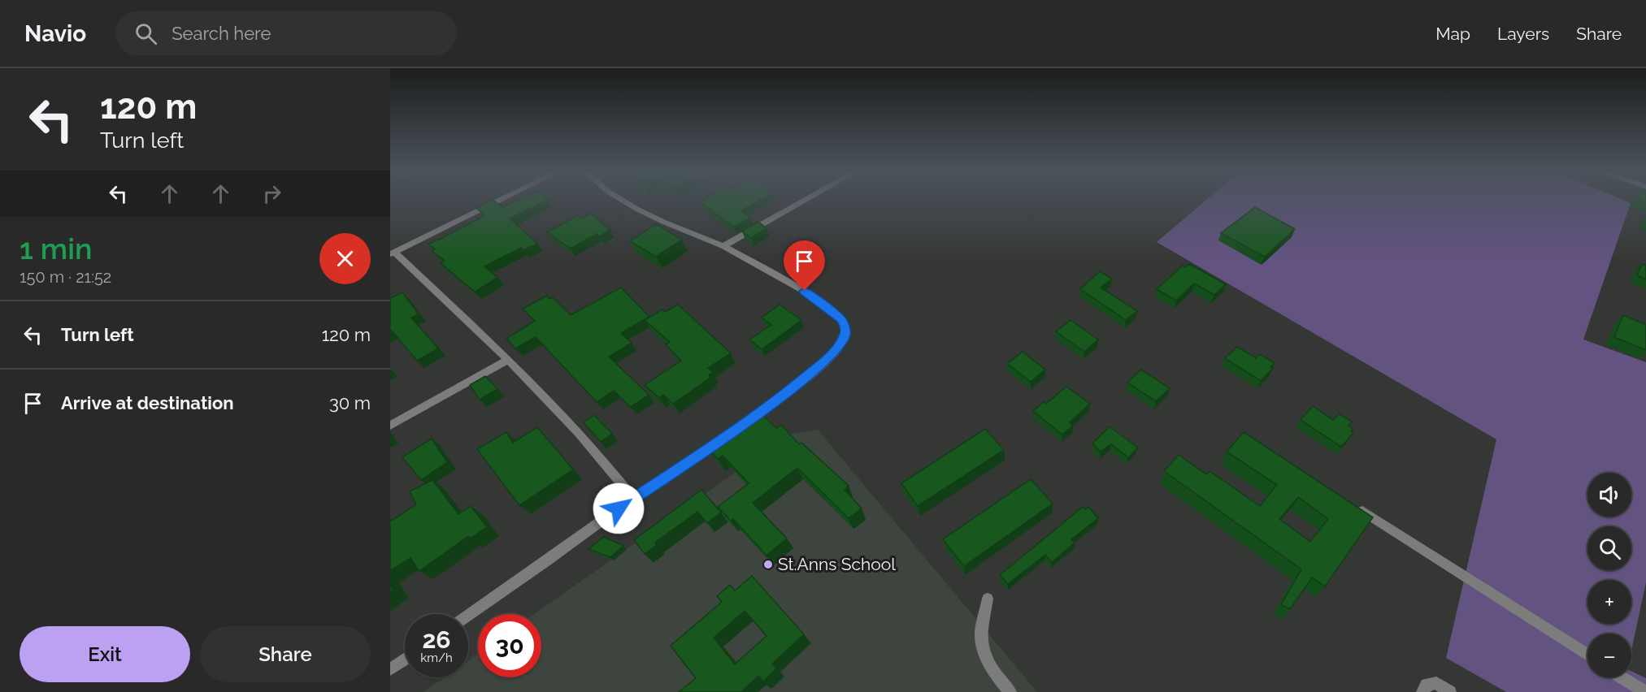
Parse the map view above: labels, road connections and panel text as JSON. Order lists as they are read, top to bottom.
{
  "places": ["St.Anns School"],
  "page": {
    "header": "Navio",
    "search": "Search here",
    "nav": ["Map", "Layers", "Share"],
    "turn": ["120 m", "Turn left"],
    "heading": ["1 min", "150 m · 21:52"],
    "list": [
      {
        "name": "Turn left",
        "value": "120 m"
      },
      {
        "name": "Arrive at destination",
        "value": "30 m"
      }
    ],
    "map_buttons": ["+", "−"],
    "speed": "26 km/h",
    "limit": "30",
    "buttons": ["Exit", "Share"]
  }
}
